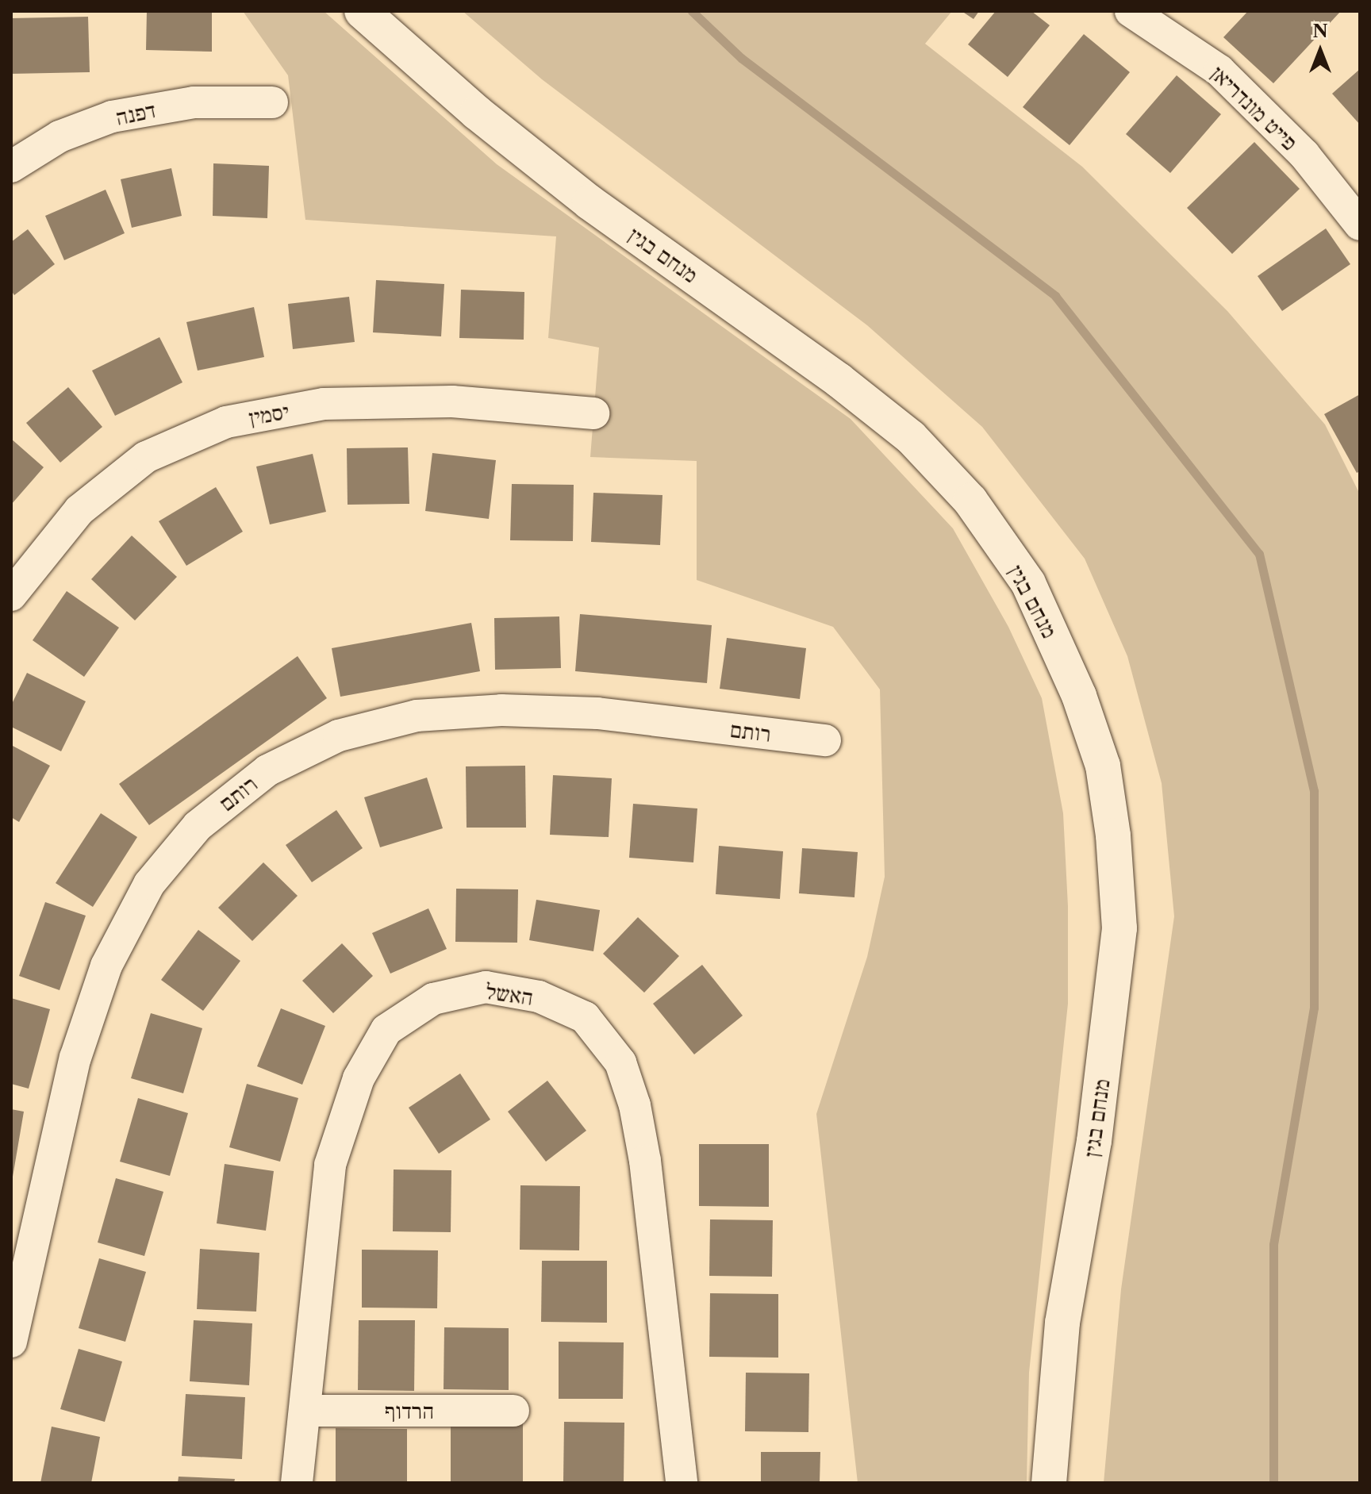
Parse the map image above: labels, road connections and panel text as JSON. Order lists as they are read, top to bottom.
{
  "streets": {
    "street": [
      "פייט מונדריאן",
      "דפנה",
      "מנחם בגין",
      "יסמין",
      "רותם",
      "האשל",
      "הרדוף"
    ]
  },
  "crossings": [
    ["האשל", "הרדוף"]
  ],
  "north": "top"
}
